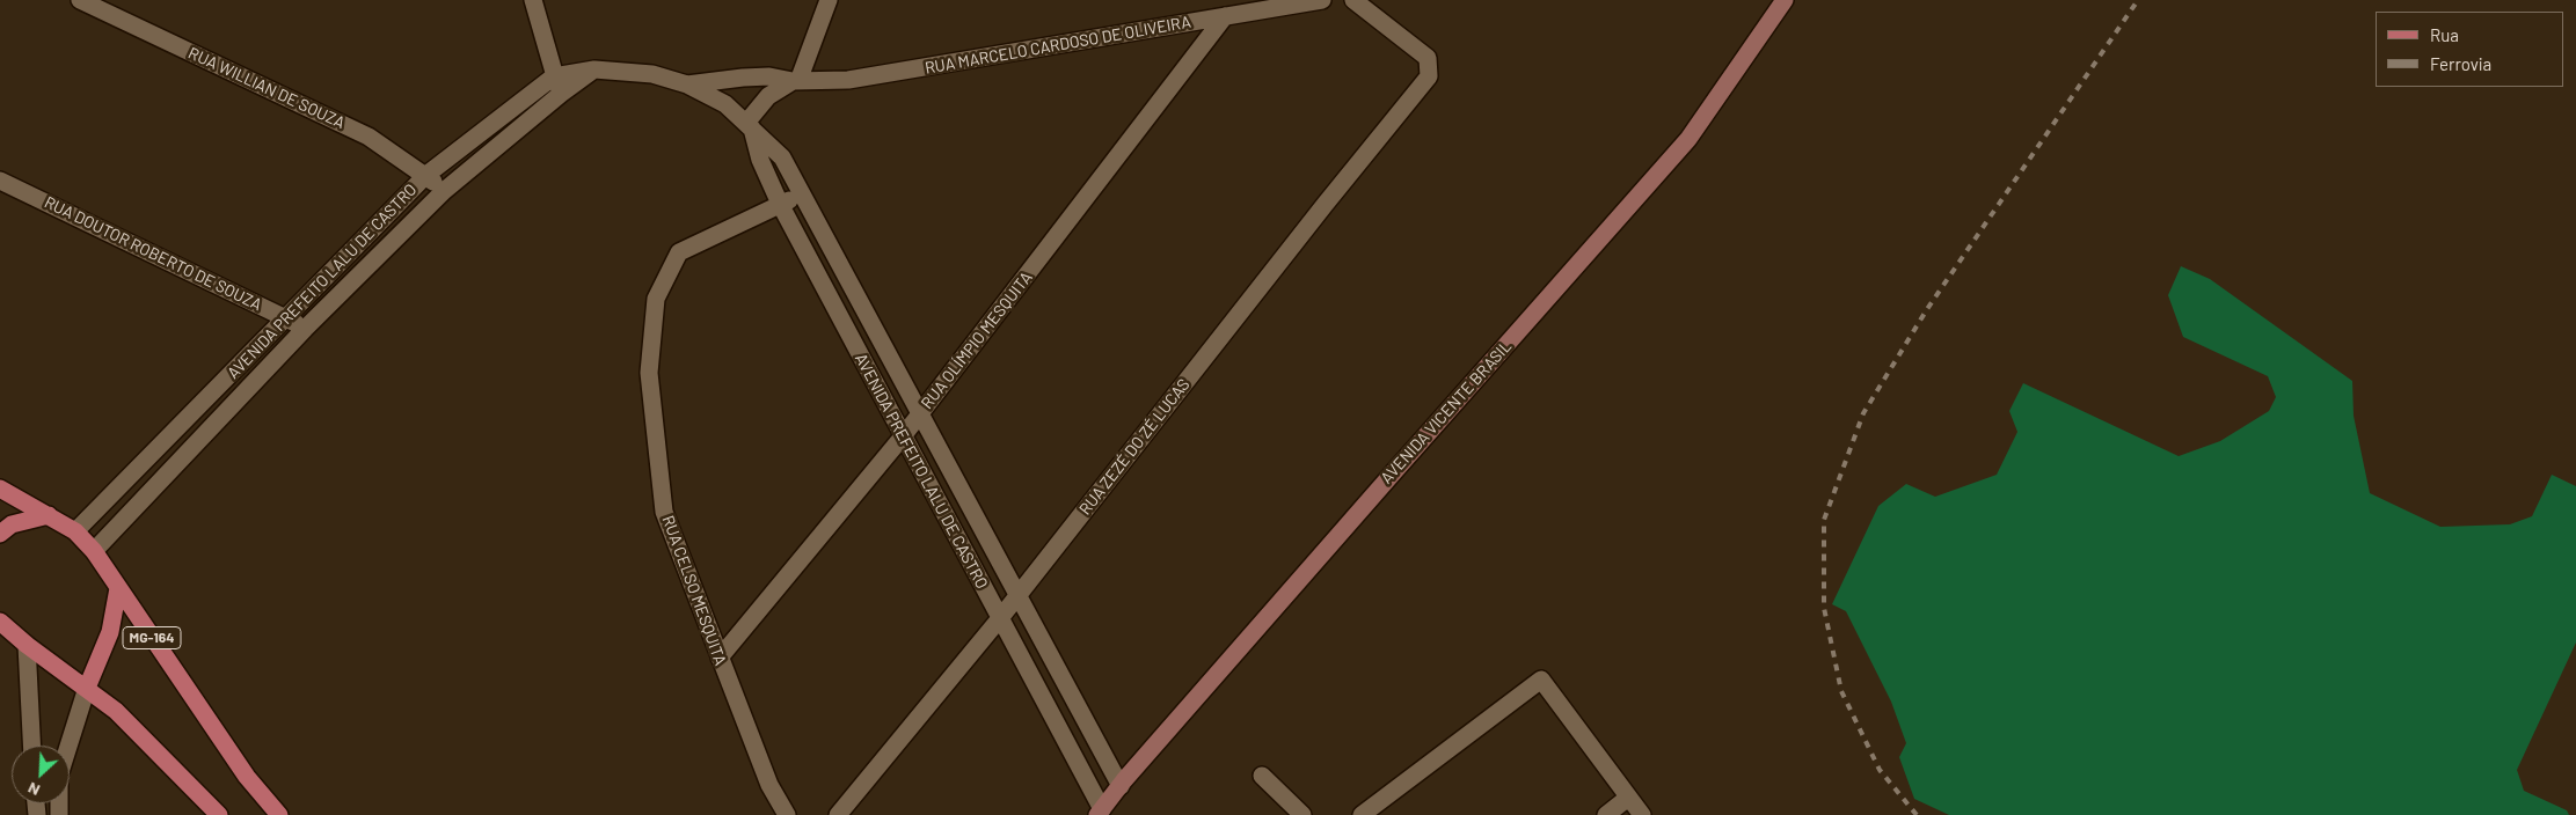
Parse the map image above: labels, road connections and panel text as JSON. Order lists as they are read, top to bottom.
{
  "streets": {
    "main road": ["MG-164"],
    "street": [
      "RUA MARCELO CARDOSO DE OLIVEIRA",
      "RUA WILLIAN DE SOUZA",
      "RUA DOUTOR ROBERTO DE SOUZA",
      "AVENIDA PREFEITO LALU DE CASTRO",
      "RUA OLÍMPIO MESQUITA",
      "AVENIDA VICENTE BRASIL",
      "RUA ZEZÉ DO ZÉ LUCAS",
      "RUA CELSO MESQUITA"
    ]
  },
  "crossings": [
    ["RUA MARCELO CARDOSO DE OLIVEIRA", "AVENIDA PREFEITO LALU DE CASTRO"],
    ["RUA MARCELO CARDOSO DE OLIVEIRA", "RUA OLÍMPIO MESQUITA"],
    ["RUA WILLIAN DE SOUZA", "AVENIDA PREFEITO LALU DE CASTRO"],
    ["RUA DOUTOR ROBERTO DE SOUZA", "AVENIDA PREFEITO LALU DE CASTRO"],
    ["AVENIDA PREFEITO LALU DE CASTRO", "RUA OLÍMPIO MESQUITA"],
    ["AVENIDA PREFEITO LALU DE CASTRO", "AVENIDA VICENTE BRASIL"],
    ["AVENIDA PREFEITO LALU DE CASTRO", "RUA ZEZÉ DO ZÉ LUCAS"],
    ["AVENIDA PREFEITO LALU DE CASTRO", "RUA CELSO MESQUITA"],
    ["AVENIDA PREFEITO LALU DE CASTRO", "MG-164"],
    ["RUA OLÍMPIO MESQUITA", "RUA CELSO MESQUITA"]
  ],
  "legend": ["Rua", "Ferrovia"],
  "north": "bottom left"
}
